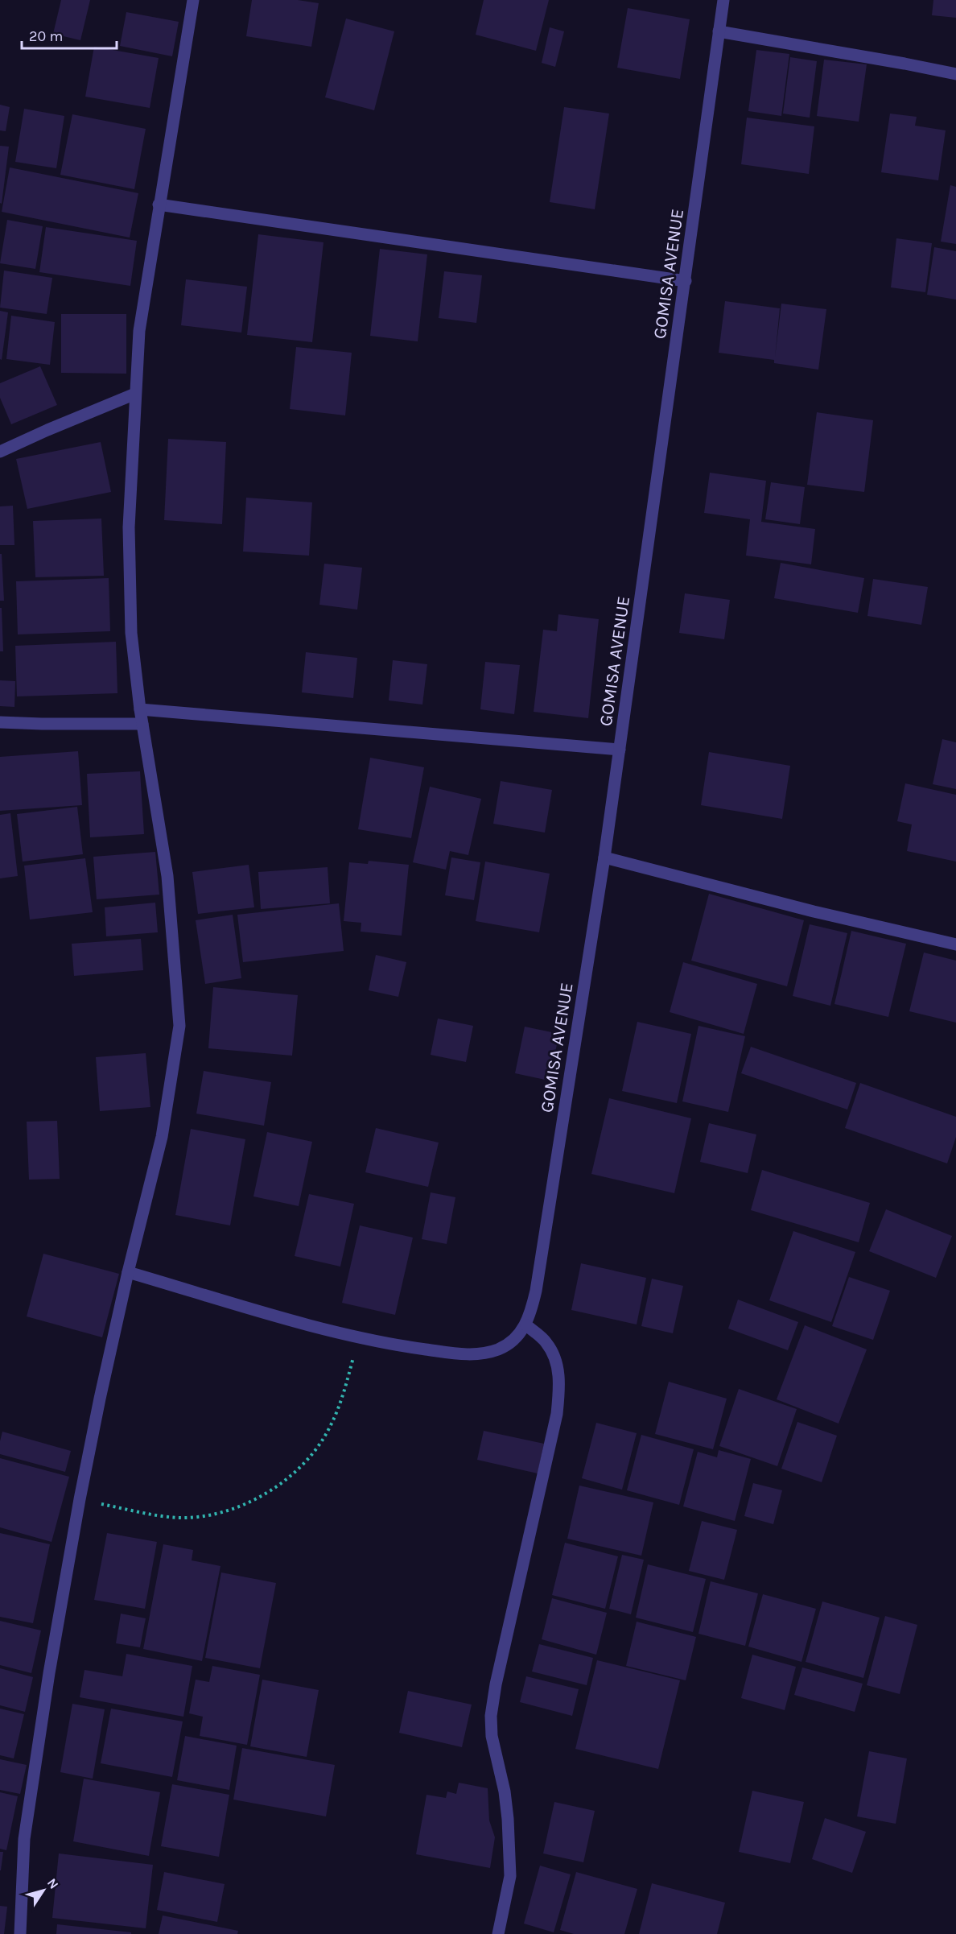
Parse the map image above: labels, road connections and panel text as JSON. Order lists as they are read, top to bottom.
{
  "streets": {
    "street": ["GOMISA AVENUE"]
  },
  "scale_bar": "20 m",
  "north": "top right"
}
